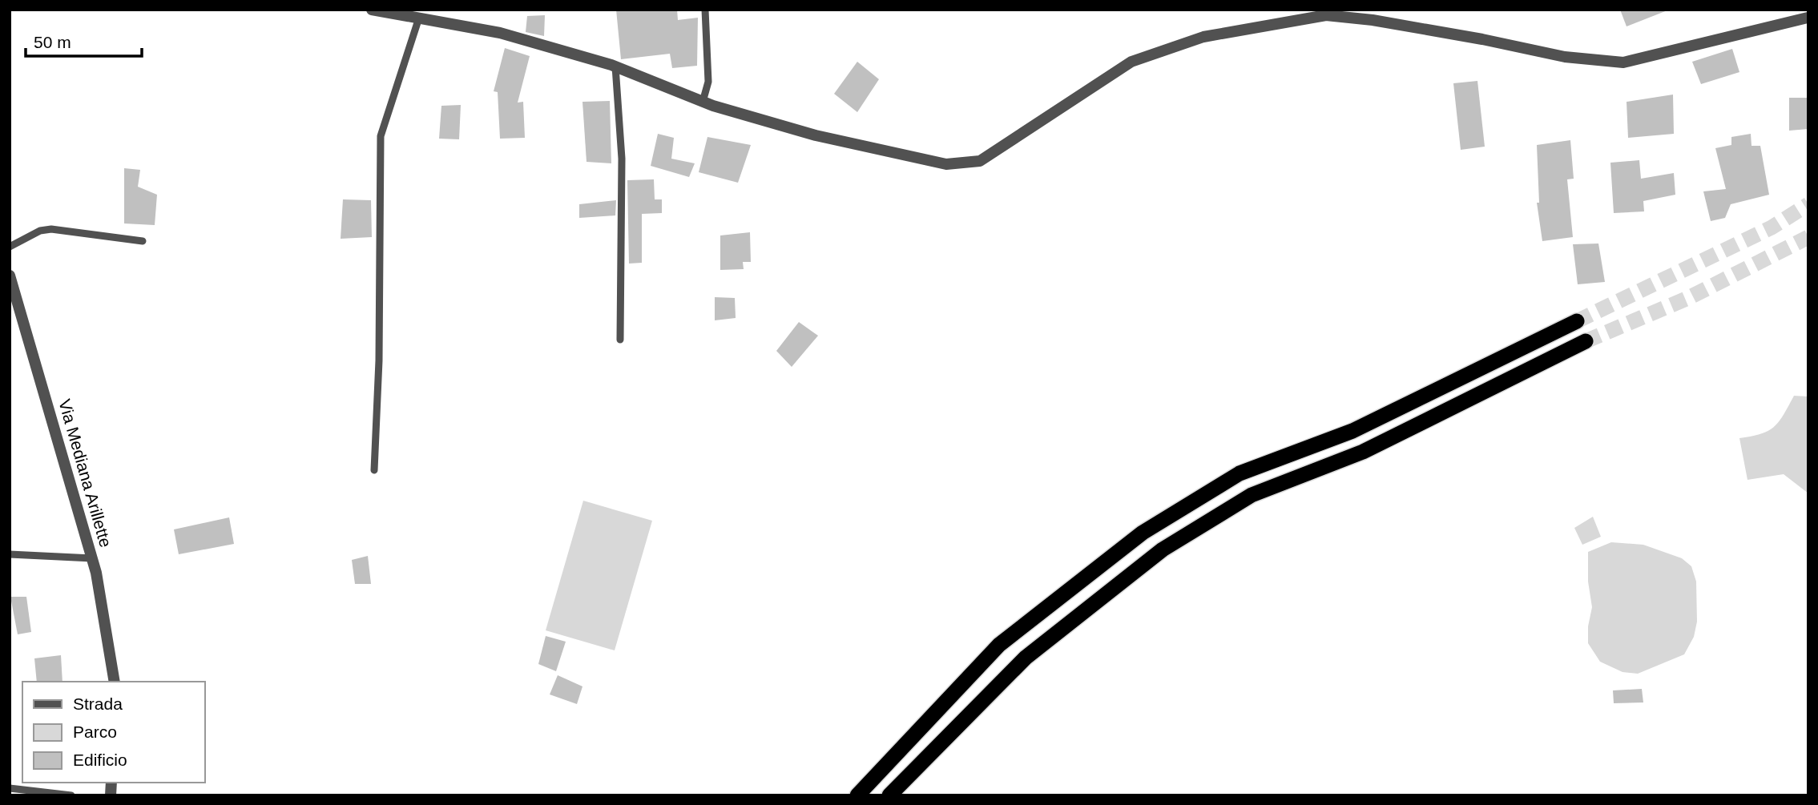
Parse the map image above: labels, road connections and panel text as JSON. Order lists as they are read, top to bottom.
{
  "streets": {
    "street": ["Via Mediana Arillette"]
  },
  "legend": ["Strada", "Parco", "Edificio"],
  "scale_bar": "50 m"
}
